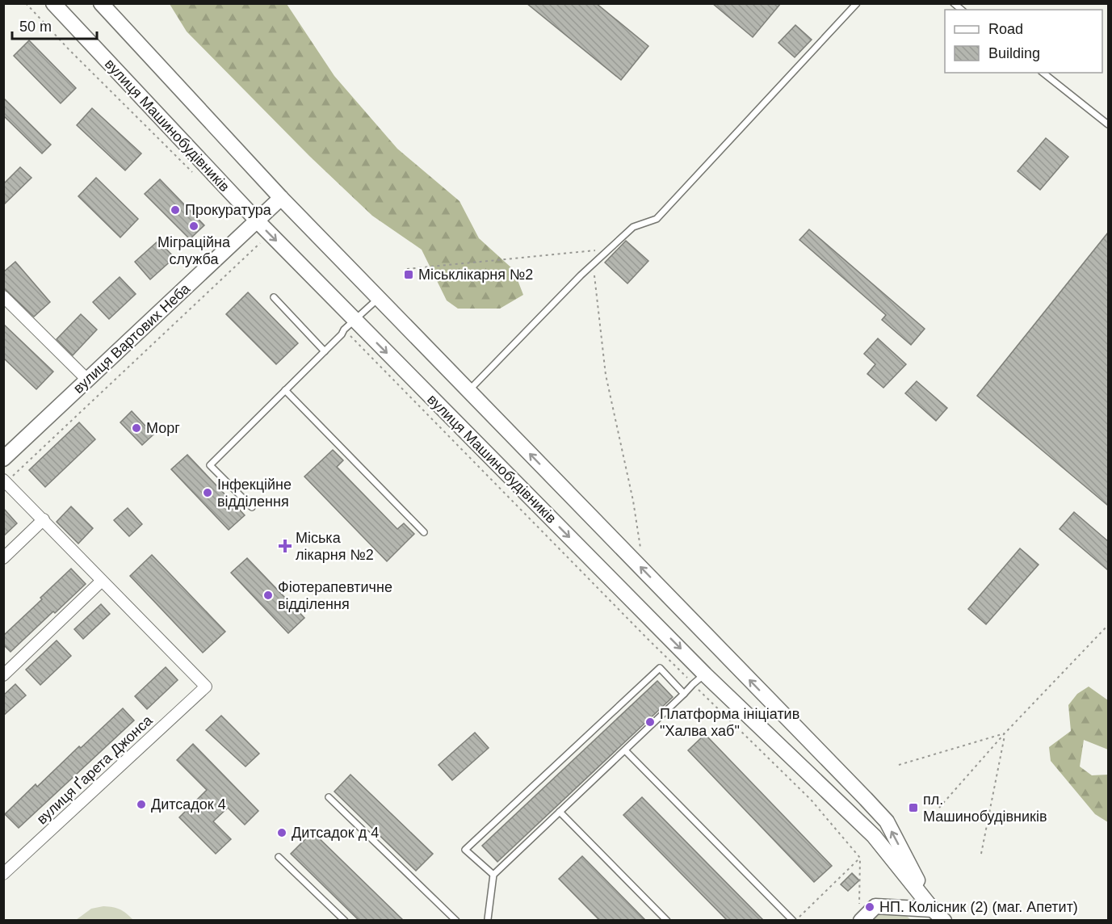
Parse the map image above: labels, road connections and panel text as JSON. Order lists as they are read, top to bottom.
{
  "streets": {
    "street": ["вулиця Машинобудівників", "вулиця Вартових Неба", "вулиця Ґарета Джонса"]
  },
  "crossings": [
    ["вулиця Машинобудівників", "вулиця Вартових Неба"]
  ],
  "places": {
    "other": [
      "Прокуратура",
      "Міграційна служба",
      "Морг",
      "Інфекційне відділення",
      "Фіотерапевтичне відділення",
      "Платформа ініціатив \"Халва хаб\"",
      "Дитсадок 4",
      "Дитсадок д 4",
      "НП. Колісник (2) (маг. Апетит)"
    ],
    "transit": ["Міськлікарня №2", "пл. Машинобудівників"],
    "health": ["Міська лікарня №2"]
  },
  "legend": ["Road", "Building"],
  "scale_bar": "50 m"
}
